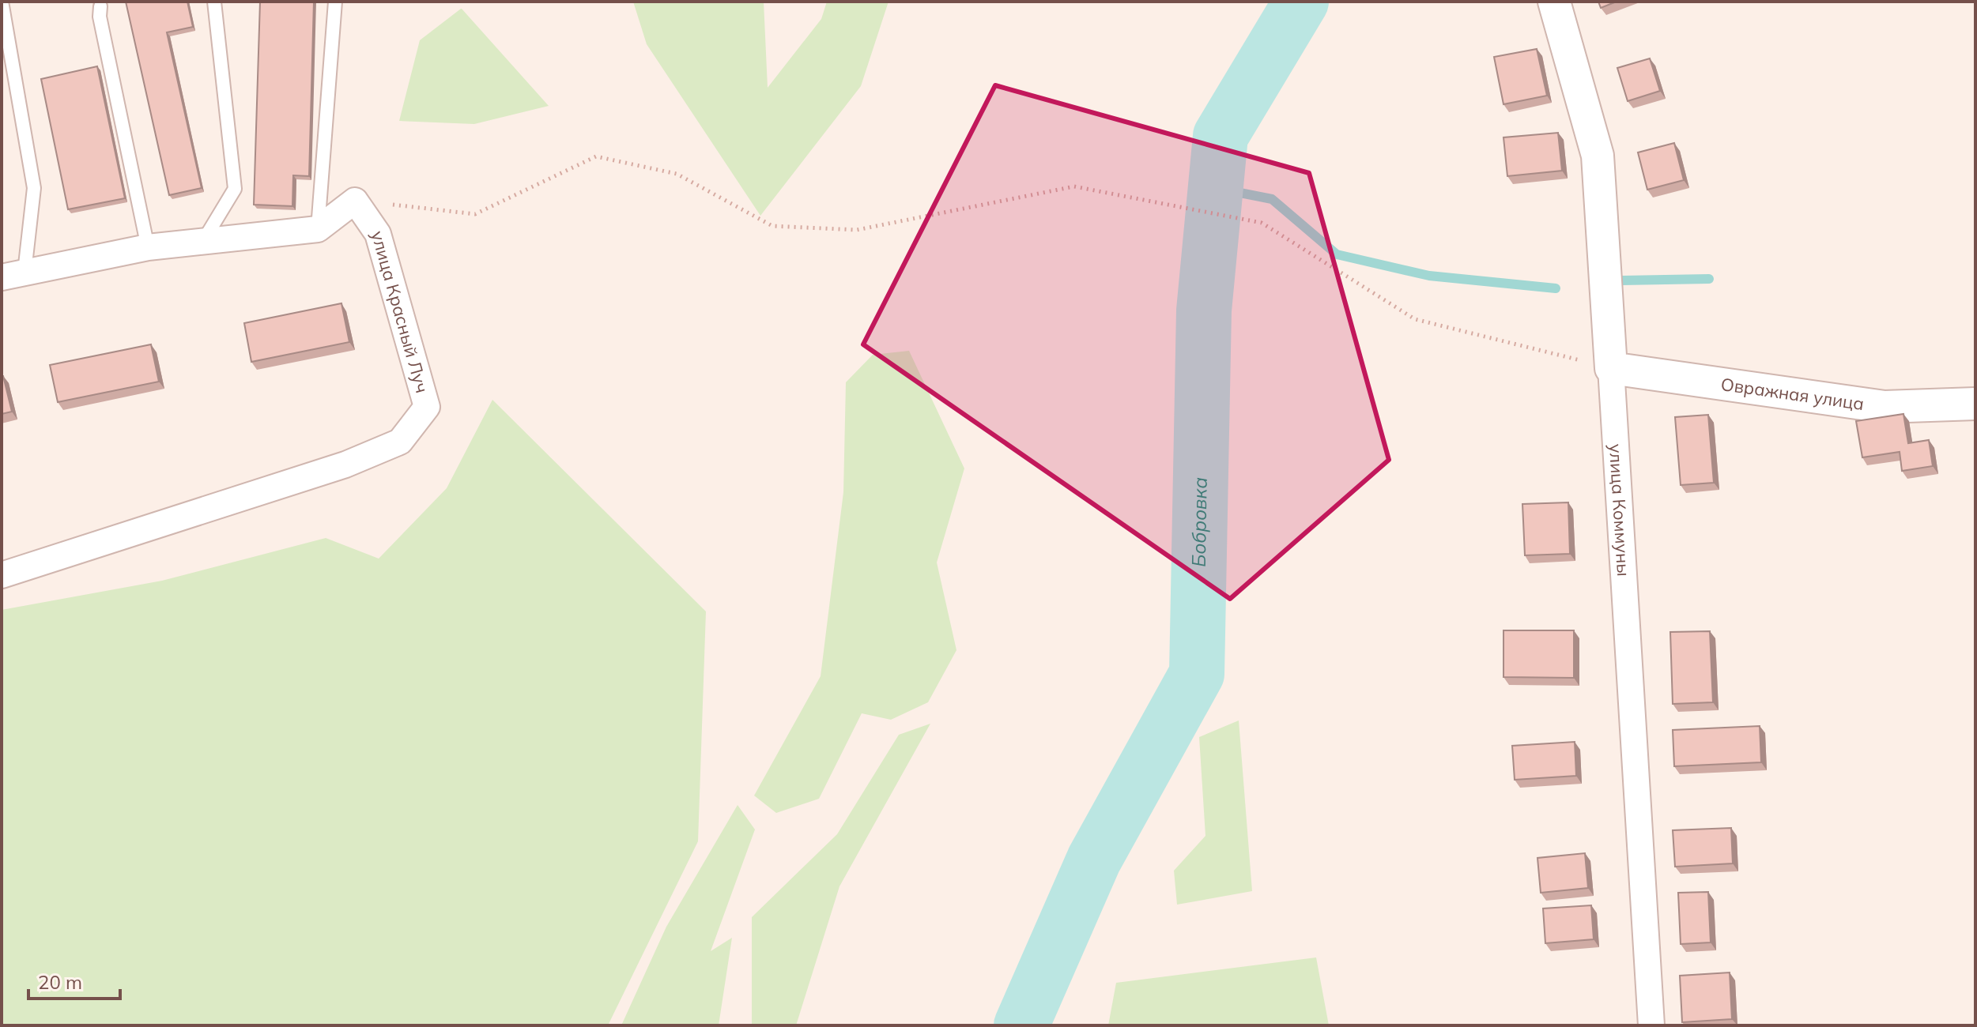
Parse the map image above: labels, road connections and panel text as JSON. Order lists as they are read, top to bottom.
{
  "streets": {
    "street": ["улица Красный Луч", "Овражная улица", "улица Коммуны"]
  },
  "crossings": [
    ["Овражная улица", "улица Коммуны"]
  ],
  "water": ["Бобровка"],
  "scale_bar": "20 m"
}
